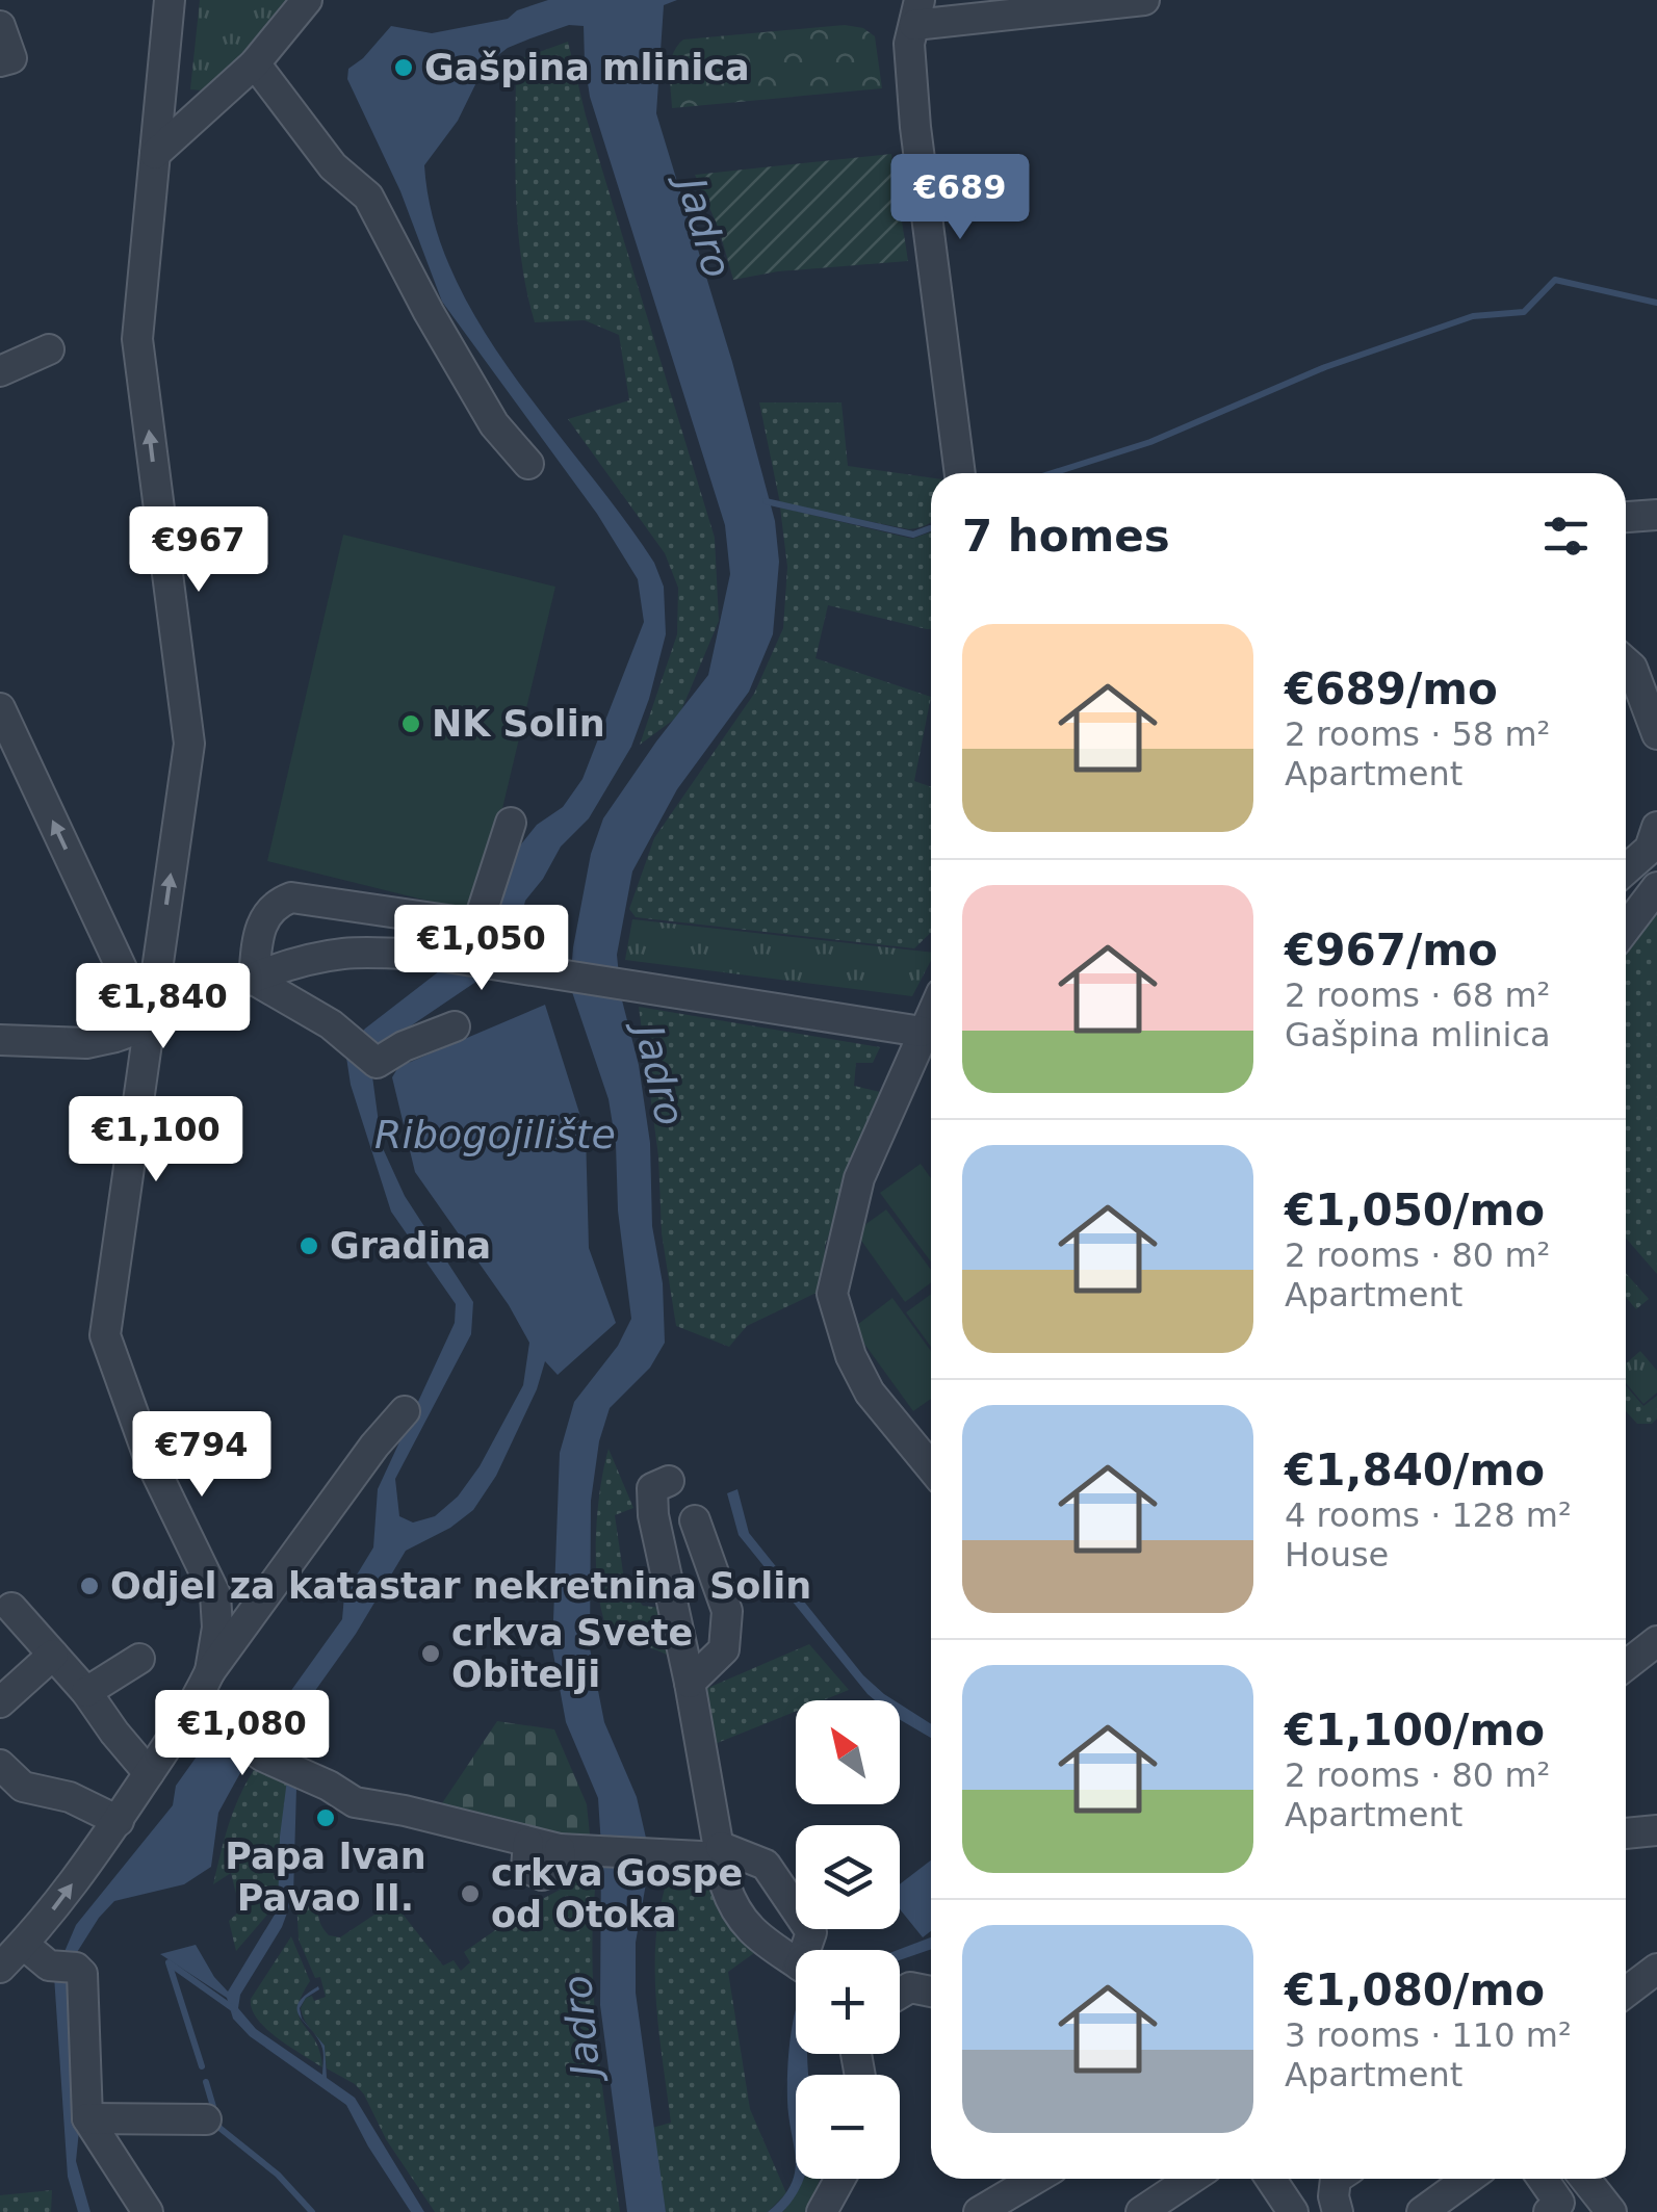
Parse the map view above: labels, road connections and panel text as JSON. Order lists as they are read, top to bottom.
{
  "water": ["Jadro", "Ribogojilište"],
  "places": [
    "Gašpina mlinica",
    "NK Solin",
    "Gradina",
    "Odjel za katastar nekretnina Solin",
    "crkva Svete Obitelji",
    "Papa Ivan Pavao II.",
    "crkva Gospe od Otoka"
  ],
  "north": "top left",
  "page": {
    "price": [
      "€689",
      "€967",
      "€1,050",
      "€1,840",
      "€1,100",
      "€794",
      "€1,080"
    ],
    "heading": "7 homes",
    "list": [
      {
        "name": "€689/mo",
        "note": "2 rooms · 58 m² · Apartment"
      },
      {
        "name": "€967/mo",
        "note": "2 rooms · 68 m² · Gašpina mlinica"
      },
      {
        "name": "€1,050/mo",
        "note": "2 rooms · 80 m² · Apartment"
      },
      {
        "name": "€1,840/mo",
        "note": "4 rooms · 128 m² · House"
      },
      {
        "name": "€1,100/mo",
        "note": "2 rooms · 80 m² · Apartment"
      },
      {
        "name": "€1,080/mo",
        "note": "3 rooms · 110 m² · Apartment"
      }
    ],
    "map_buttons": ["+", "−"]
  }
}
